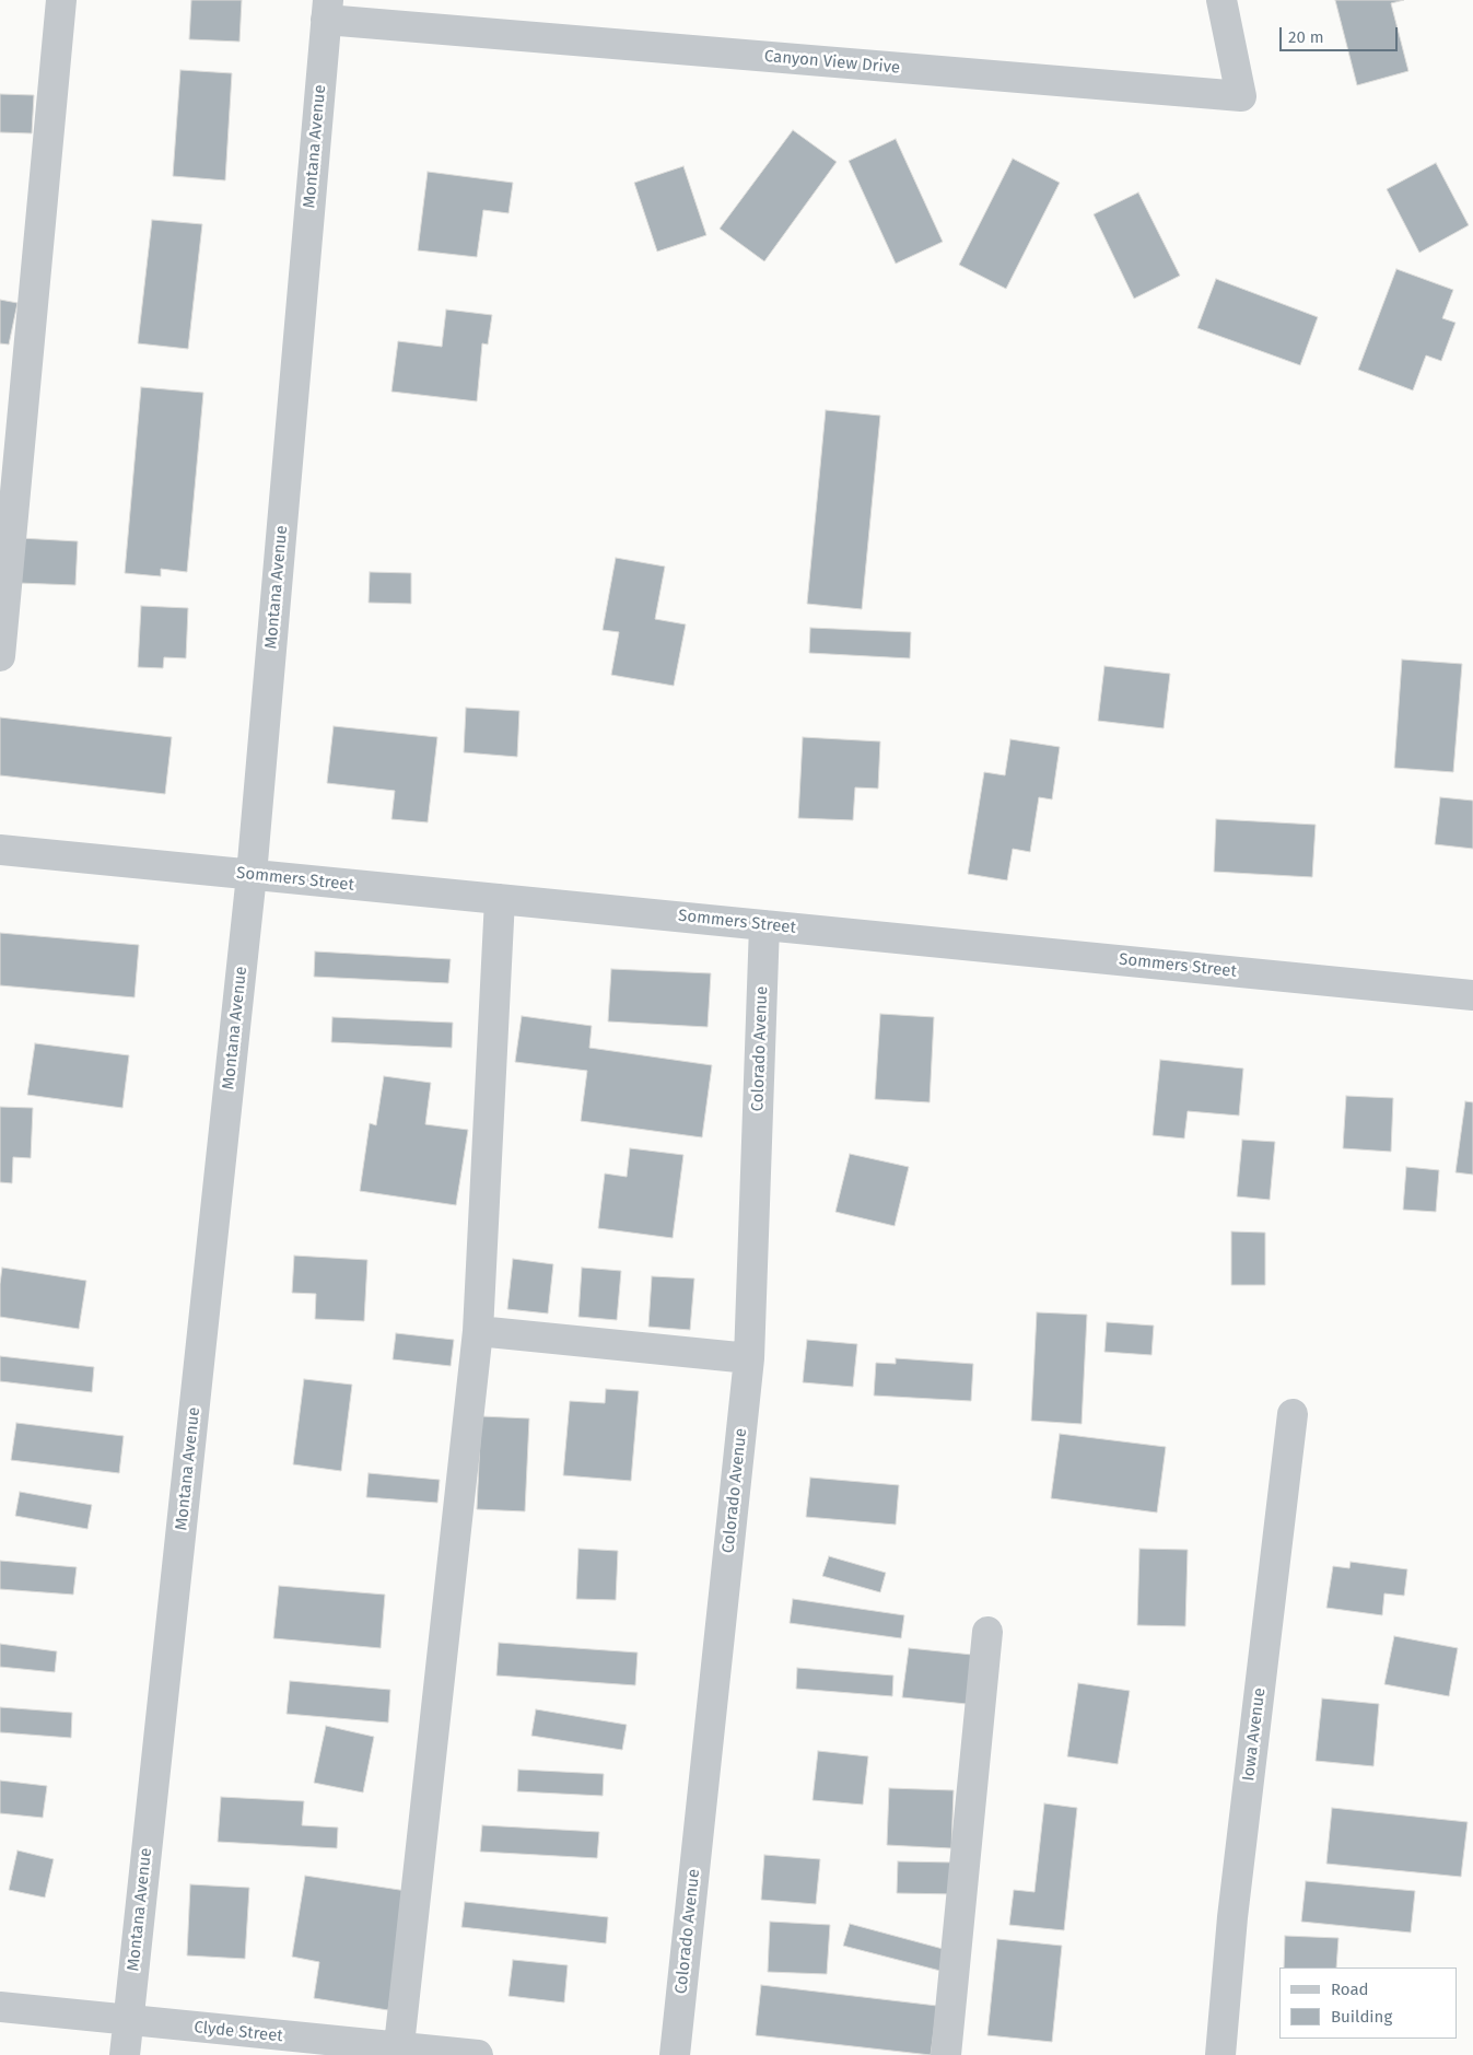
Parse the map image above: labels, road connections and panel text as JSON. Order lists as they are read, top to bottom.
{
  "streets": {
    "street": [
      "Canyon View Drive",
      "Montana Avenue",
      "Sommers Street",
      "Colorado Avenue",
      "Iowa Avenue",
      "Clyde Street"
    ]
  },
  "crossings": [
    ["Canyon View Drive", "Montana Avenue"],
    ["Montana Avenue", "Sommers Street"],
    ["Montana Avenue", "Clyde Street"],
    ["Sommers Street", "Colorado Avenue"]
  ],
  "legend": ["Road", "Building"],
  "scale_bar": "20 m"
}
